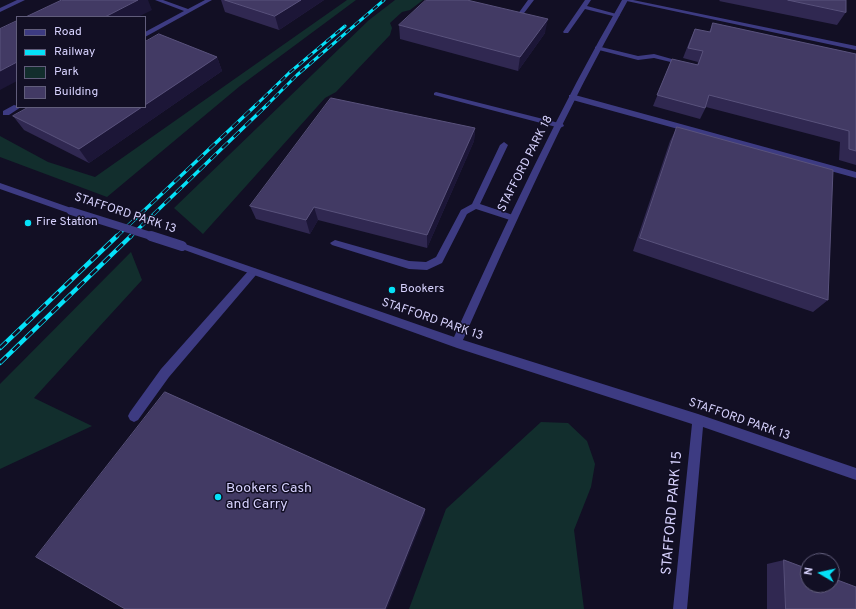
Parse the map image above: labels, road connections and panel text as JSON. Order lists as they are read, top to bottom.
{
  "streets": {
    "street": ["STAFFORD PARK 18", "STAFFORD PARK 13", "STAFFORD PARK 15"]
  },
  "crossings": [
    ["STAFFORD PARK 18", "STAFFORD PARK 13"],
    ["STAFFORD PARK 13", "STAFFORD PARK 15"]
  ],
  "places": ["Fire Station", "Bookers", "Bookers Cash and Carry"],
  "legend": [
    "Road",
    "Railway",
    "Park",
    "Building"
  ],
  "north": "left"
}
